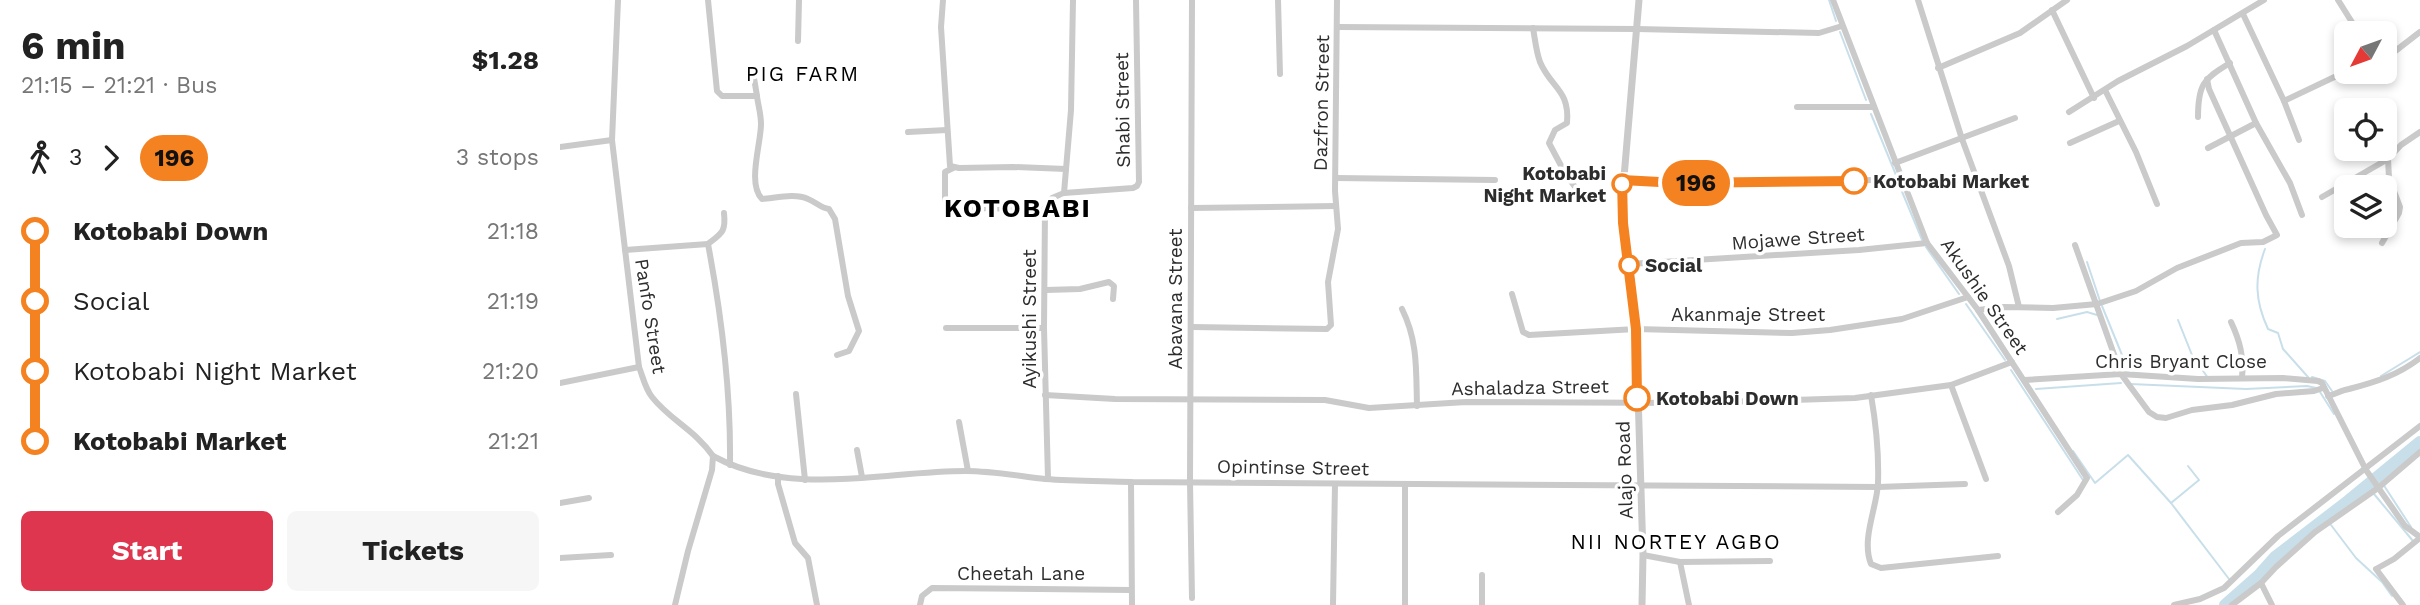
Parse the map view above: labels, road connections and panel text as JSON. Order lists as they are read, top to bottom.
{
  "streets": {
    "street": [
      "Dazfron Street",
      "Shabi Street",
      "Mojawe Street",
      "Akushie Street",
      "Abavana Street",
      "Akanmaje Street",
      "Panfo Street",
      "Ayikushi Street",
      "Chris Bryant Close",
      "Ashaladza Street",
      "Opintinse Street",
      "Alajo Road",
      "Cheetah Lane"
    ]
  },
  "crossings": [
    ["Dazfron Street", "Abavana Street"],
    ["Mojawe Street", "Akushie Street"],
    ["Mojawe Street", "Alajo Road"],
    ["Akushie Street", "Akanmaje Street"],
    ["Akushie Street", "Chris Bryant Close"],
    ["Akushie Street", "Ashaladza Street"],
    ["Abavana Street", "Ashaladza Street"],
    ["Abavana Street", "Opintinse Street"],
    ["Akanmaje Street", "Alajo Road"],
    ["Panfo Street", "Opintinse Street"],
    ["Ayikushi Street", "Ashaladza Street"],
    ["Ayikushi Street", "Opintinse Street"],
    ["Ashaladza Street", "Alajo Road"],
    ["Opintinse Street", "Alajo Road"]
  ],
  "districts": ["PIG FARM", "KOTOBABI", "NII NORTEY AGBO"],
  "places": [
    "Kotobabi Market",
    "Kotobabi Night Market",
    "Social",
    "Kotobabi Down"
  ],
  "lines": ["bus line 196"],
  "north": "bottom left",
  "page": {
    "heading": ["6 min", "21:15 – 21:21 · Bus", "$1.28"],
    "on_map": "196",
    "legs": ["3", "196", "3 stops"],
    "list": [
      {
        "name": "Kotobabi Down",
        "value": "21:18"
      },
      {
        "name": "Social",
        "value": "21:19"
      },
      {
        "name": "Kotobabi Night Market",
        "value": "21:20"
      },
      {
        "name": "Kotobabi Market",
        "value": "21:21"
      }
    ],
    "buttons": ["Start", "Tickets"]
  }
}
